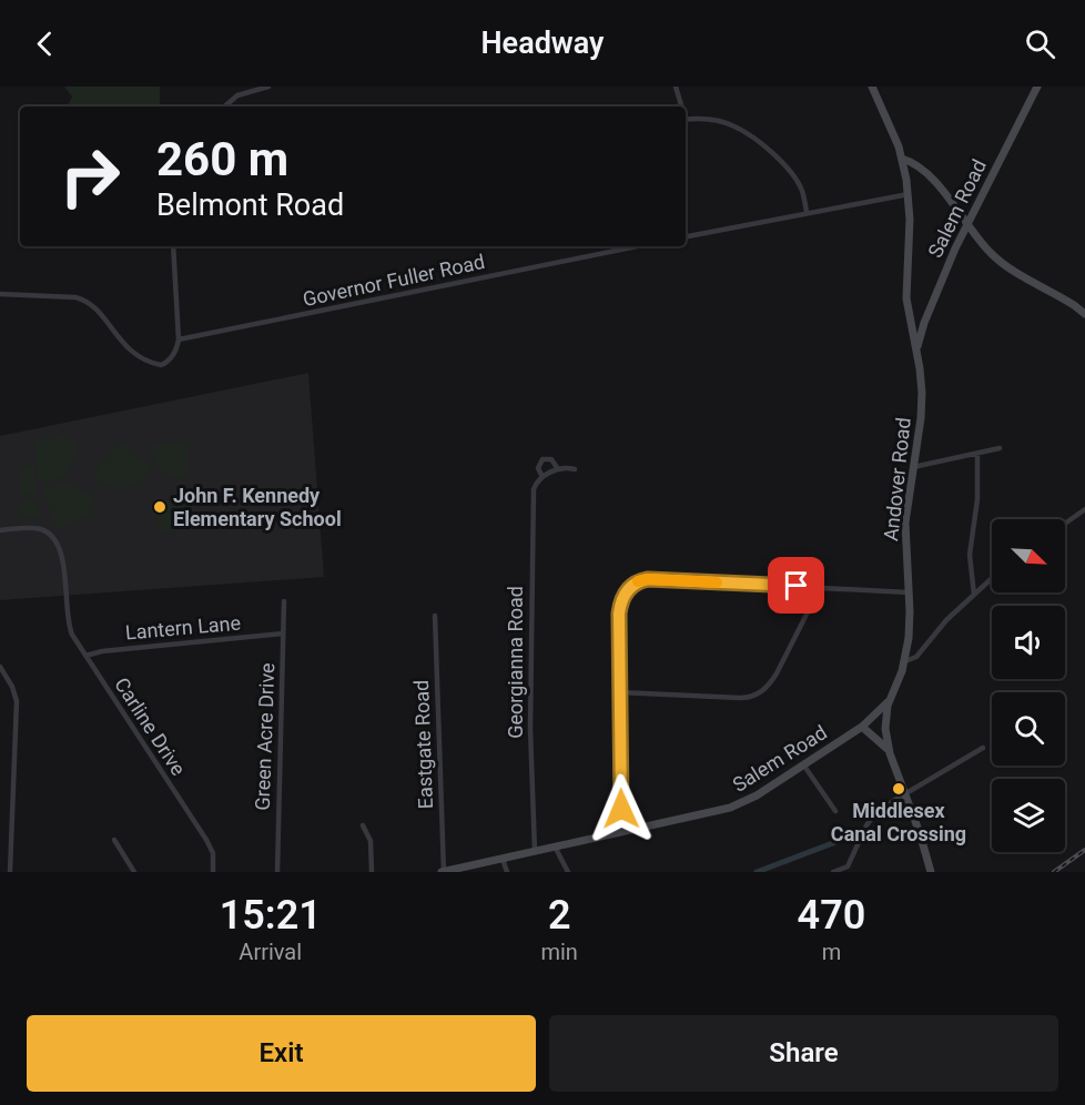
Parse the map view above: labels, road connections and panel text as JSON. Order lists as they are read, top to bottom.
{
  "streets": {
    "main road": ["Salem Road", "Andover Road"],
    "street": [
      "Governor Fuller Road",
      "Lantern Lane",
      "Georgianna Road",
      "Carline Drive",
      "Green Acre Drive",
      "Eastgate Road"
    ]
  },
  "crossings": [
    ["Salem Road", "Andover Road"],
    ["Salem Road", "Georgianna Road"],
    ["Salem Road", "Eastgate Road"],
    ["Lantern Lane", "Carline Drive"],
    ["Lantern Lane", "Green Acre Drive"]
  ],
  "places": ["John F. Kennedy Elementary School", "Middlesex Canal Crossing"],
  "north": "bottom right",
  "page": {
    "header": "Headway",
    "turn": ["260 m", "Belmont Road"],
    "eta": [
      "15:21",
      "Arrival",
      "2",
      "min",
      "470",
      "m"
    ],
    "buttons": ["Exit", "Share"]
  }
}
